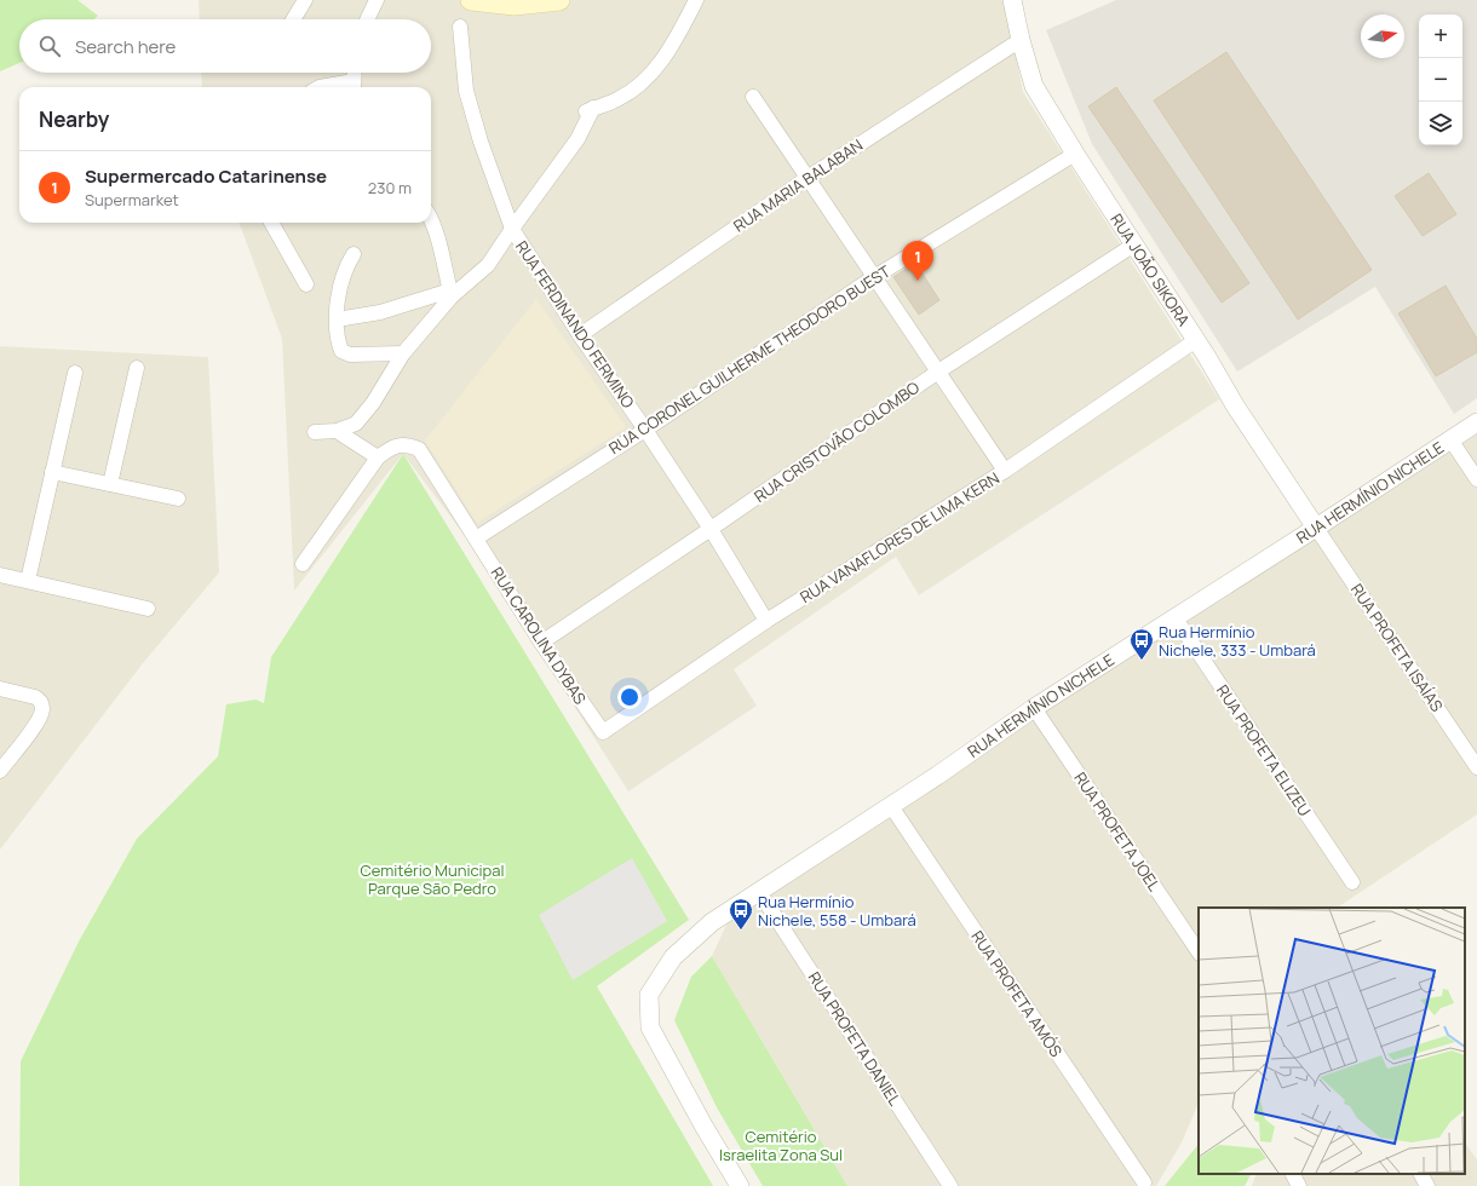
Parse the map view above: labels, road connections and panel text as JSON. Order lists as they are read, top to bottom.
{
  "streets": {
    "street": [
      "RUA MARIA BALABAN",
      "RUA JOÃO SIKORA",
      "RUA FERDINANDO FERMINO",
      "RUA CORONEL GUILHERME THEODORO BUEST",
      "RUA CRISTOVÃO COLOMBO",
      "RUA HERMÍNIO NICHELE",
      "RUA VANAFLORES DE LIMA KERN",
      "RUA CAROLINA DYBAS",
      "RUA PROFETA ISAÍAS",
      "RUA PROFETA ELIZEU",
      "RUA PROFETA JOEL",
      "RUA PROFETA AMÓS",
      "RUA PROFETA DANIEL"
    ]
  },
  "crossings": [
    ["RUA MARIA BALABAN", "RUA JOÃO SIKORA"],
    ["RUA MARIA BALABAN", "RUA FERDINANDO FERMINO"],
    ["RUA JOÃO SIKORA", "RUA CORONEL GUILHERME THEODORO BUEST"],
    ["RUA JOÃO SIKORA", "RUA CRISTOVÃO COLOMBO"],
    ["RUA JOÃO SIKORA", "RUA HERMÍNIO NICHELE"],
    ["RUA JOÃO SIKORA", "RUA VANAFLORES DE LIMA KERN"],
    ["RUA JOÃO SIKORA", "RUA PROFETA ISAÍAS"],
    ["RUA FERDINANDO FERMINO", "RUA CORONEL GUILHERME THEODORO BUEST"],
    ["RUA FERDINANDO FERMINO", "RUA CRISTOVÃO COLOMBO"],
    ["RUA FERDINANDO FERMINO", "RUA VANAFLORES DE LIMA KERN"],
    ["RUA CORONEL GUILHERME THEODORO BUEST", "RUA CAROLINA DYBAS"],
    ["RUA CRISTOVÃO COLOMBO", "RUA CAROLINA DYBAS"],
    ["RUA HERMÍNIO NICHELE", "RUA PROFETA ISAÍAS"],
    ["RUA HERMÍNIO NICHELE", "RUA PROFETA ELIZEU"],
    ["RUA HERMÍNIO NICHELE", "RUA PROFETA JOEL"],
    ["RUA HERMÍNIO NICHELE", "RUA PROFETA AMÓS"],
    ["RUA HERMÍNIO NICHELE", "RUA PROFETA DANIEL"],
    ["RUA VANAFLORES DE LIMA KERN", "RUA CAROLINA DYBAS"]
  ],
  "parks": ["Cemitério Municipal Parque São Pedro", "Cemitério Israelita Zona Sul"],
  "places": {
    "bus stop": ["Rua Hermínio Nichele, 333 - Umbará", "Rua Hermínio Nichele, 558 - Umbará"]
  },
  "north": "right",
  "page": {
    "map_buttons": ["+", "−"],
    "search": "Search here",
    "heading": "Nearby",
    "list": [
      {
        "mark": "1",
        "name": "Supermercado Catarinense",
        "note": "Supermarket",
        "value": "230 m"
      }
    ],
    "pins": "1"
  }
}
